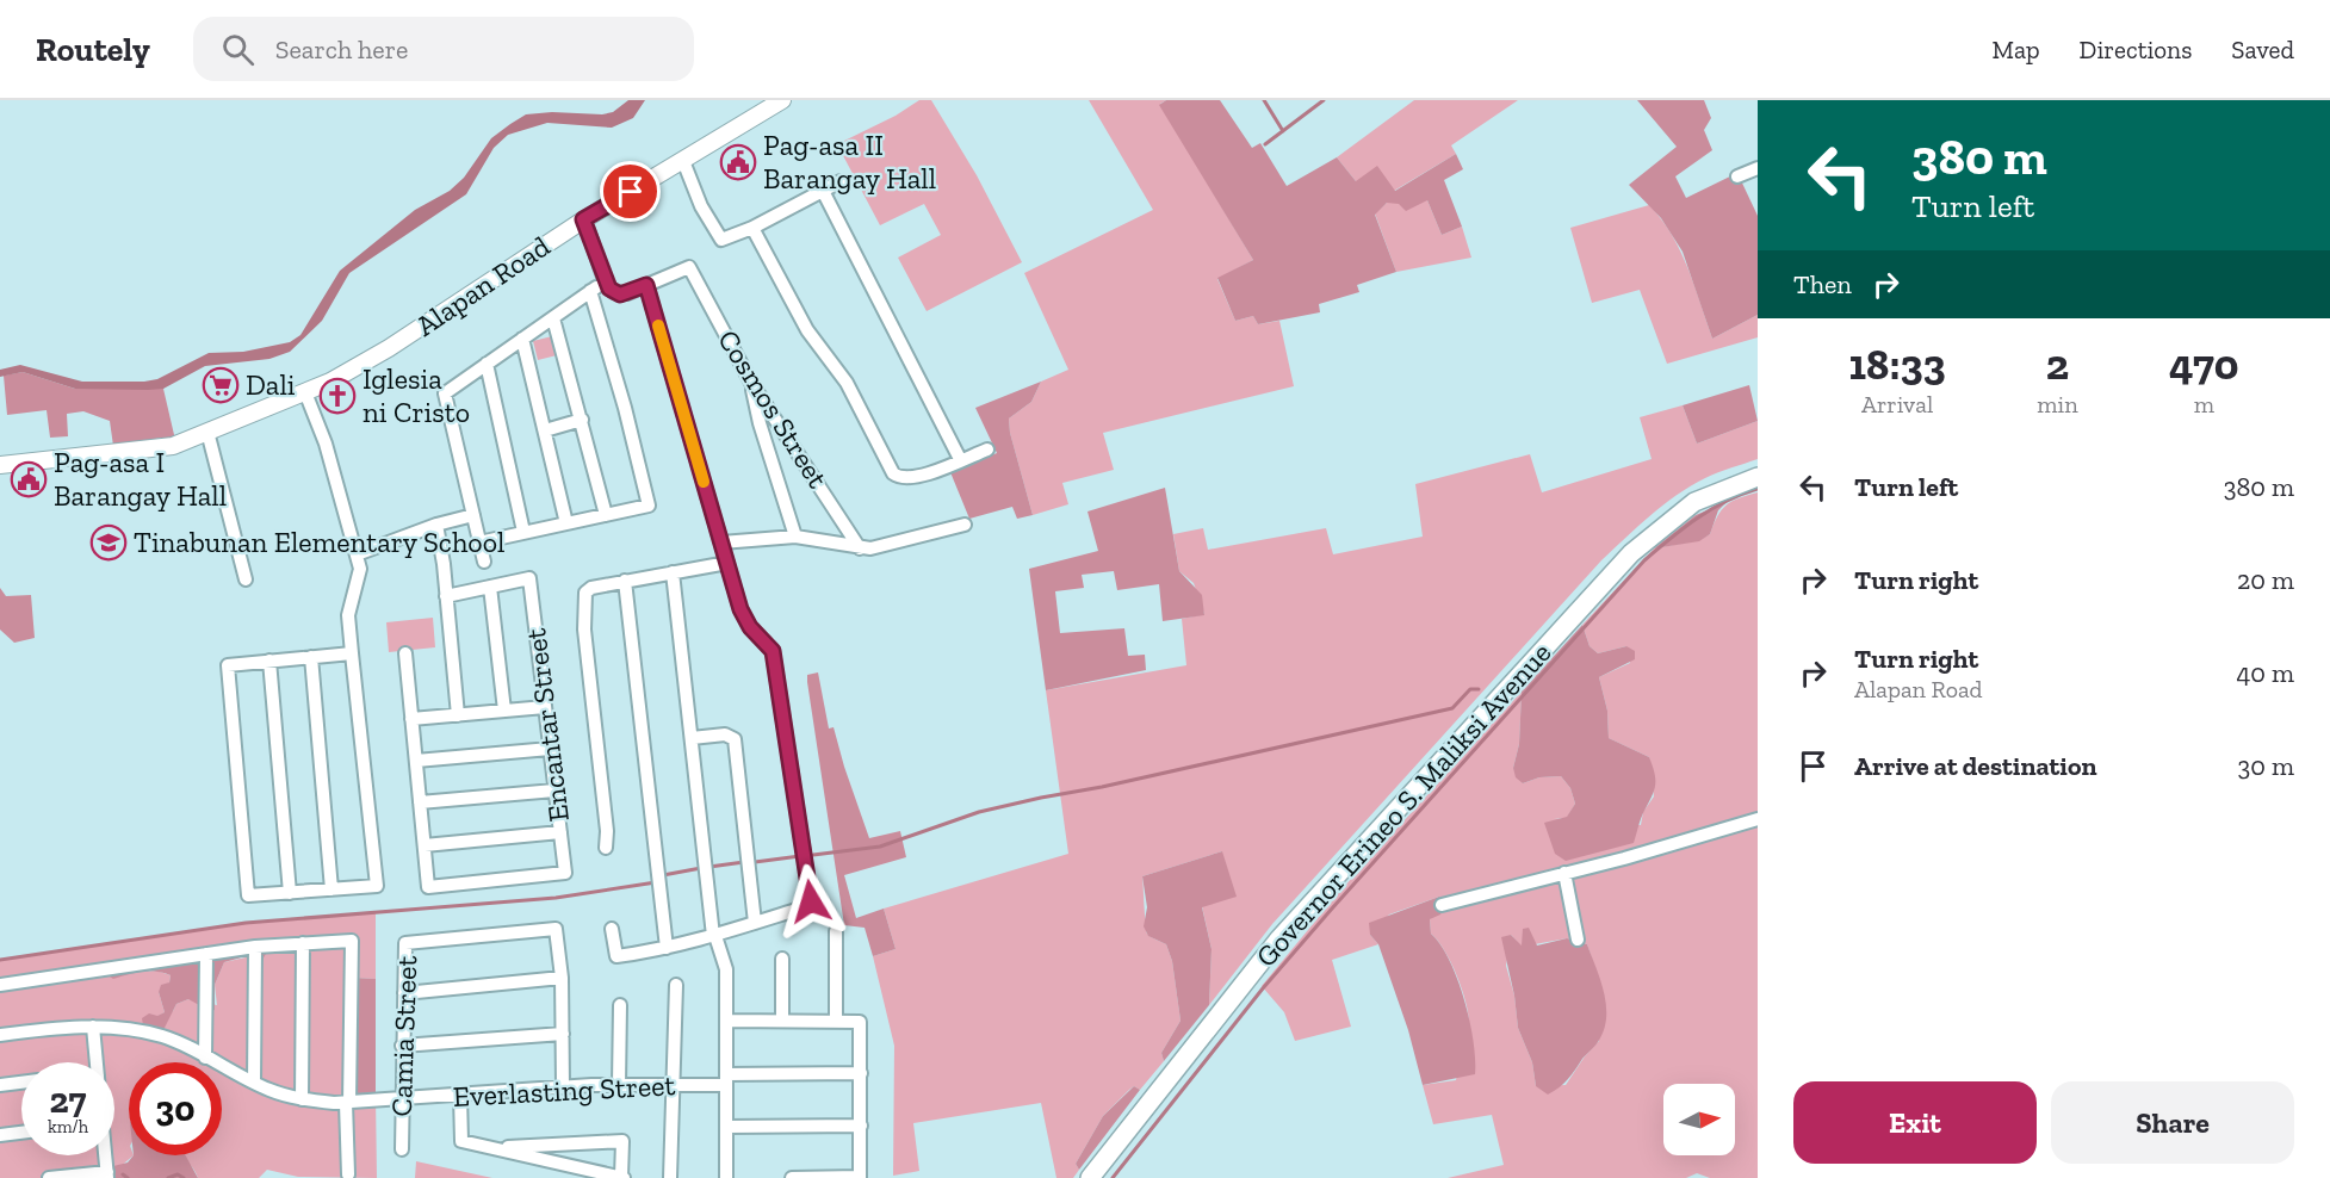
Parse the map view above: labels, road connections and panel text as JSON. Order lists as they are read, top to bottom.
{
  "streets": {
    "main road": ["Governor Erineo S. Maliksi Avenue"],
    "street": [
      "Alapan Road",
      "Cosmos Street",
      "Encantar Street",
      "Camia Street",
      "Everlasting Street"
    ]
  },
  "crossings": [
    ["Camia Street", "Everlasting Street"]
  ],
  "places": {
    "public building": ["Pag-asa II Barangay Hall", "Pag-asa I Barangay Hall"],
    "supermarket": ["Dali"],
    "church": ["Iglesia ni Cristo"],
    "school or university": ["Tinabunan Elementary School"]
  },
  "north": "right",
  "page": {
    "header": "Routely",
    "search": "Search here",
    "nav": ["Map", "Directions", "Saved"],
    "turn": ["380 m", "Turn left"],
    "then": "Then",
    "eta": [
      "18:33",
      "Arrival",
      "2",
      "min",
      "470",
      "m"
    ],
    "list": [
      {
        "name": "Turn left",
        "value": "380 m"
      },
      {
        "name": "Turn right",
        "value": "20 m"
      },
      {
        "name": "Turn right",
        "note": "Alapan Road",
        "value": "40 m"
      },
      {
        "name": "Arrive at destination",
        "value": "30 m"
      }
    ],
    "speed": "27 km/h",
    "limit": "30",
    "buttons": ["Exit", "Share"]
  }
}
